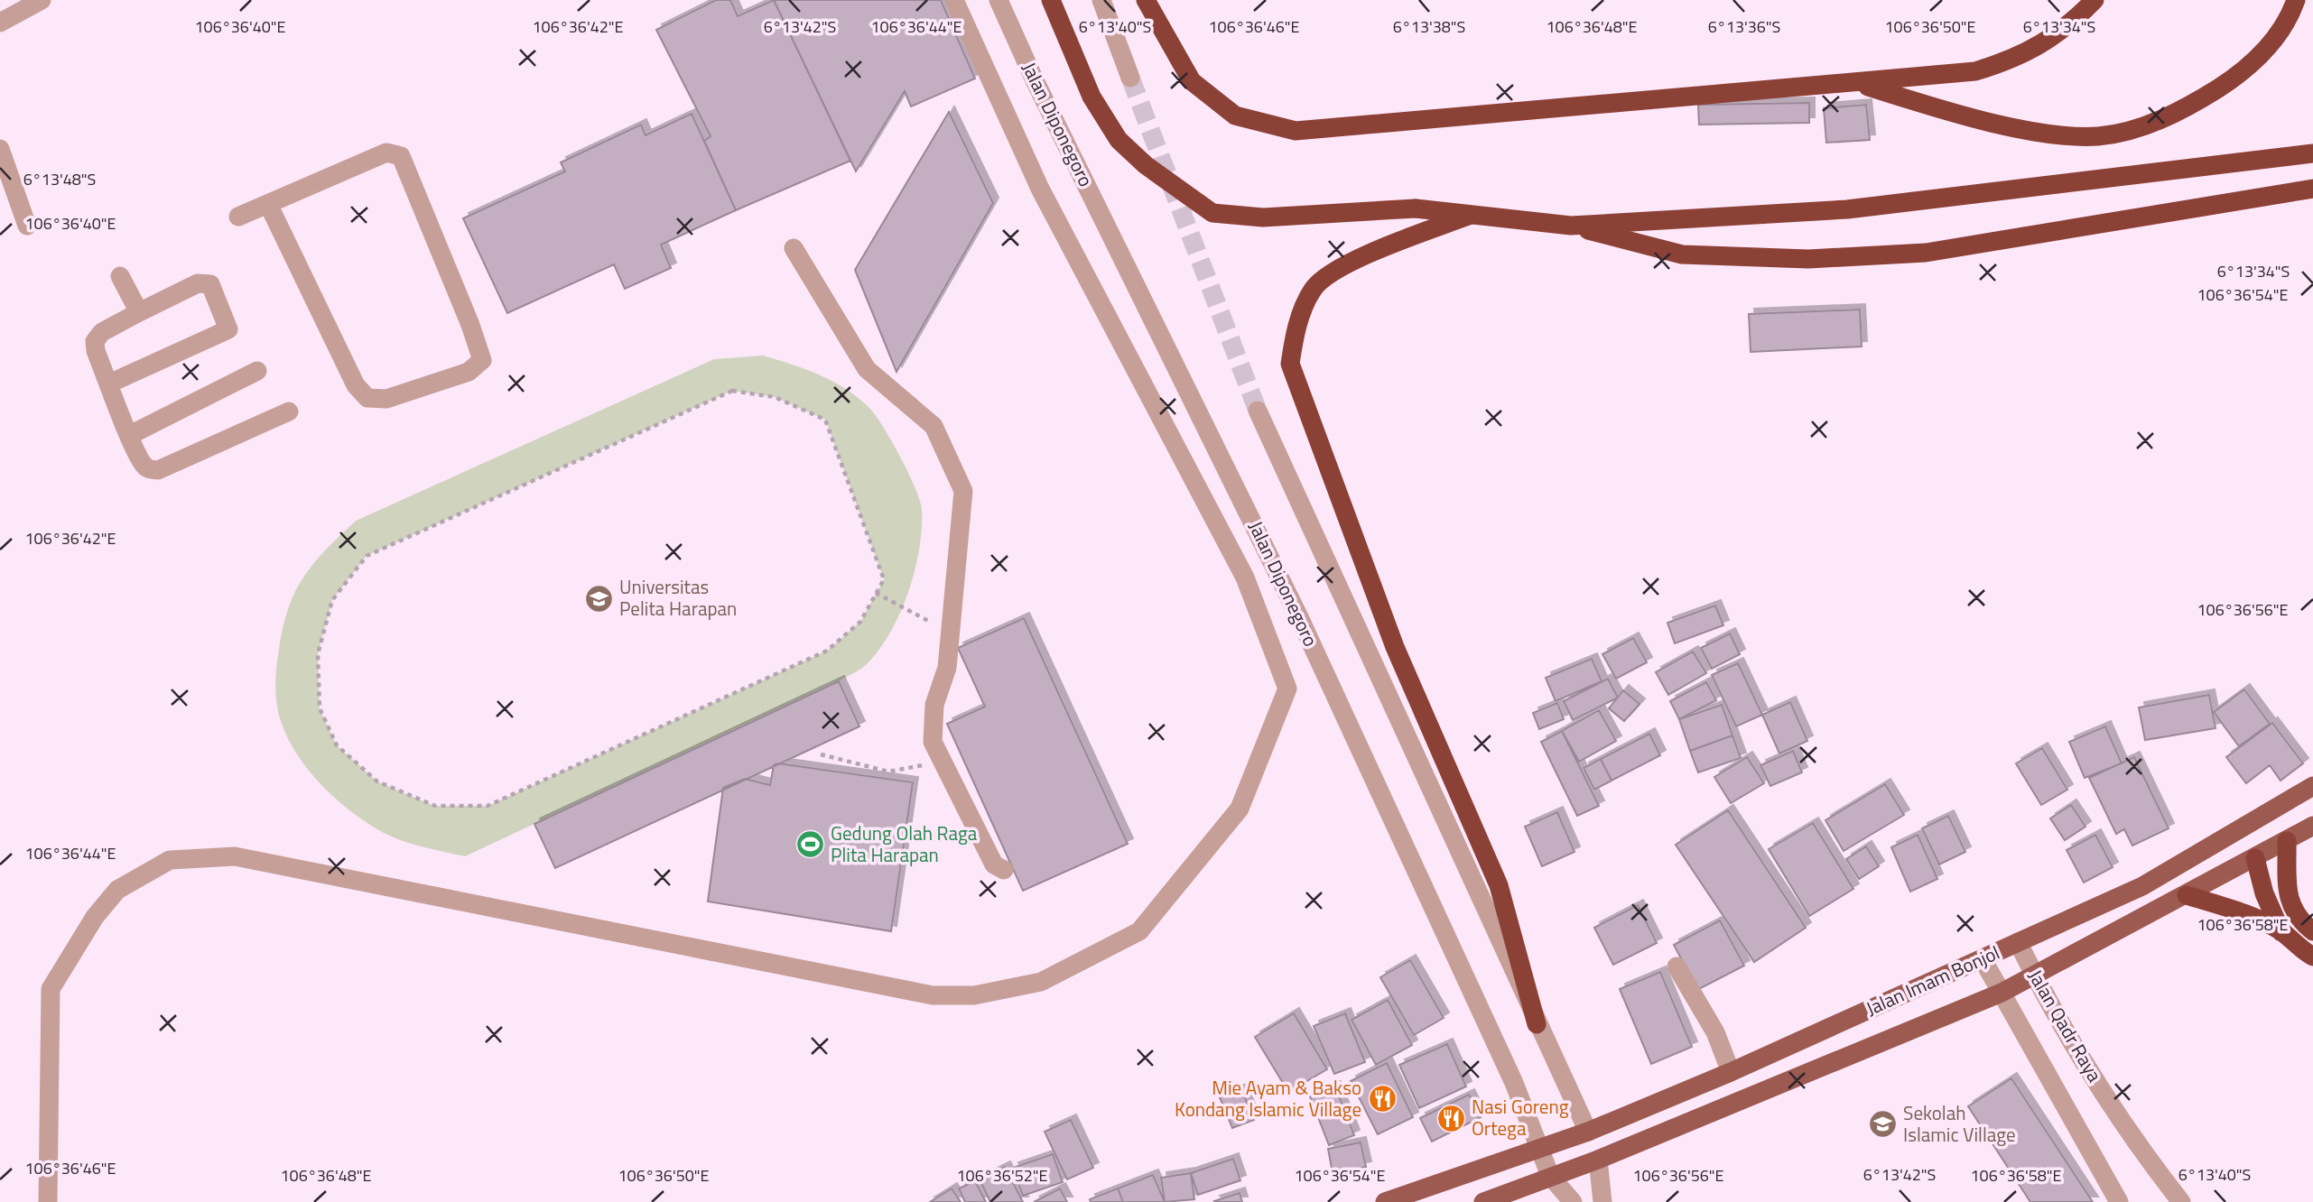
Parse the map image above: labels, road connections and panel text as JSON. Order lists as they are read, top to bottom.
{
  "streets": {
    "main road": ["Jalan Imam Bonjol"],
    "street": ["Jalan Diponegoro", "Jalan Qadr Raya"]
  },
  "crossings": [
    ["Jalan Diponegoro", "Jalan Imam Bonjol"],
    ["Jalan Imam Bonjol", "Jalan Qadr Raya"]
  ],
  "places": {
    "school or university": ["Universitas Pelita Harapan", "Sekolah Islamic Village"],
    "sports": ["Gedung Olah Raga Plita Harapan"],
    "restaurant": ["Mie Ayam & Bakso Kondang Islamic Village", "Nasi Goreng Ortega"]
  },
  "coordinates": [
    "106°36'40\"E",
    "106°36'42\"E",
    "106°36'44\"E",
    "106°36'46\"E",
    "106°36'48\"E",
    "106°36'50\"E",
    "6°13'42\"S",
    "6°13'40\"S",
    "6°13'38\"S",
    "6°13'36\"S",
    "6°13'34\"S",
    "6°13'48\"S",
    "106°36'54\"E",
    "106°36'56\"E",
    "106°36'58\"E",
    "106°36'52\"E"
  ]
}
